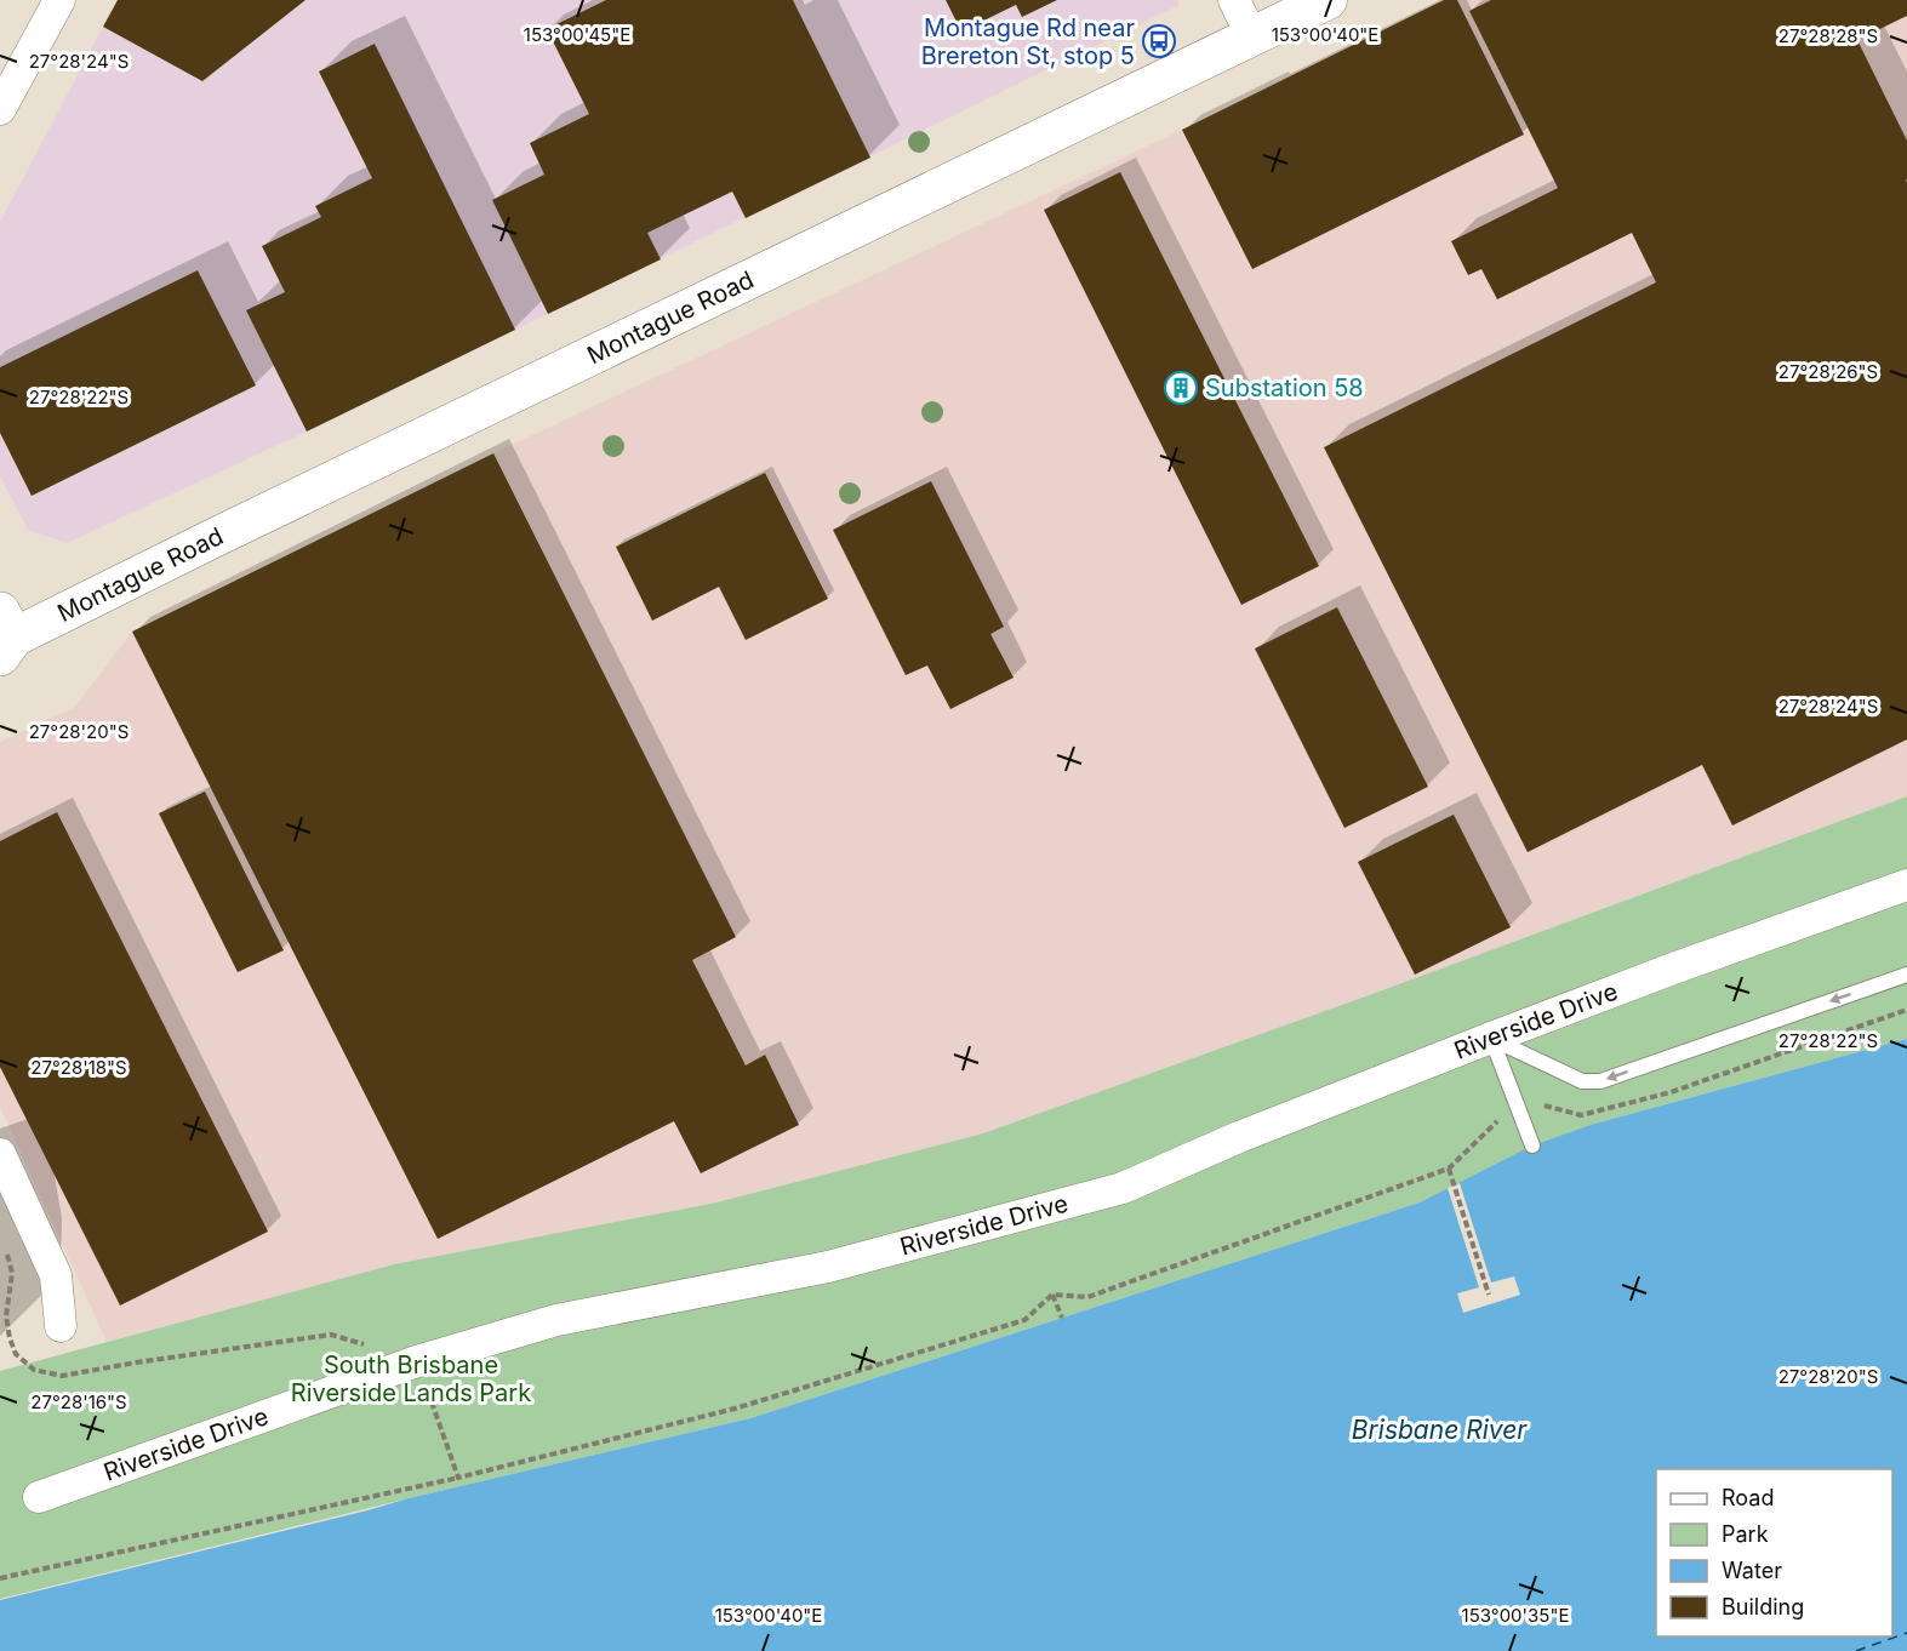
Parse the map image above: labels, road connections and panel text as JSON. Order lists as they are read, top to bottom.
{
  "streets": {
    "street": ["Montague Road", "Riverside Drive"]
  },
  "water": ["Brisbane River"],
  "parks": ["South Brisbane Riverside Lands Park"],
  "places": {
    "bus stop": ["Montague Rd near Brereton St, stop 5"],
    "building": ["Substation 58"]
  },
  "legend": [
    "Road",
    "Park",
    "Water",
    "Building"
  ],
  "coordinates": [
    "153°00'45\"E",
    "153°00'40\"E",
    "27°28'28\"S",
    "27°28'24\"S",
    "27°28'26\"S",
    "27°28'22\"S",
    "27°28'20\"S",
    "27°28'18\"S",
    "27°28'16\"S",
    "153°00'35\"E"
  ]
}
